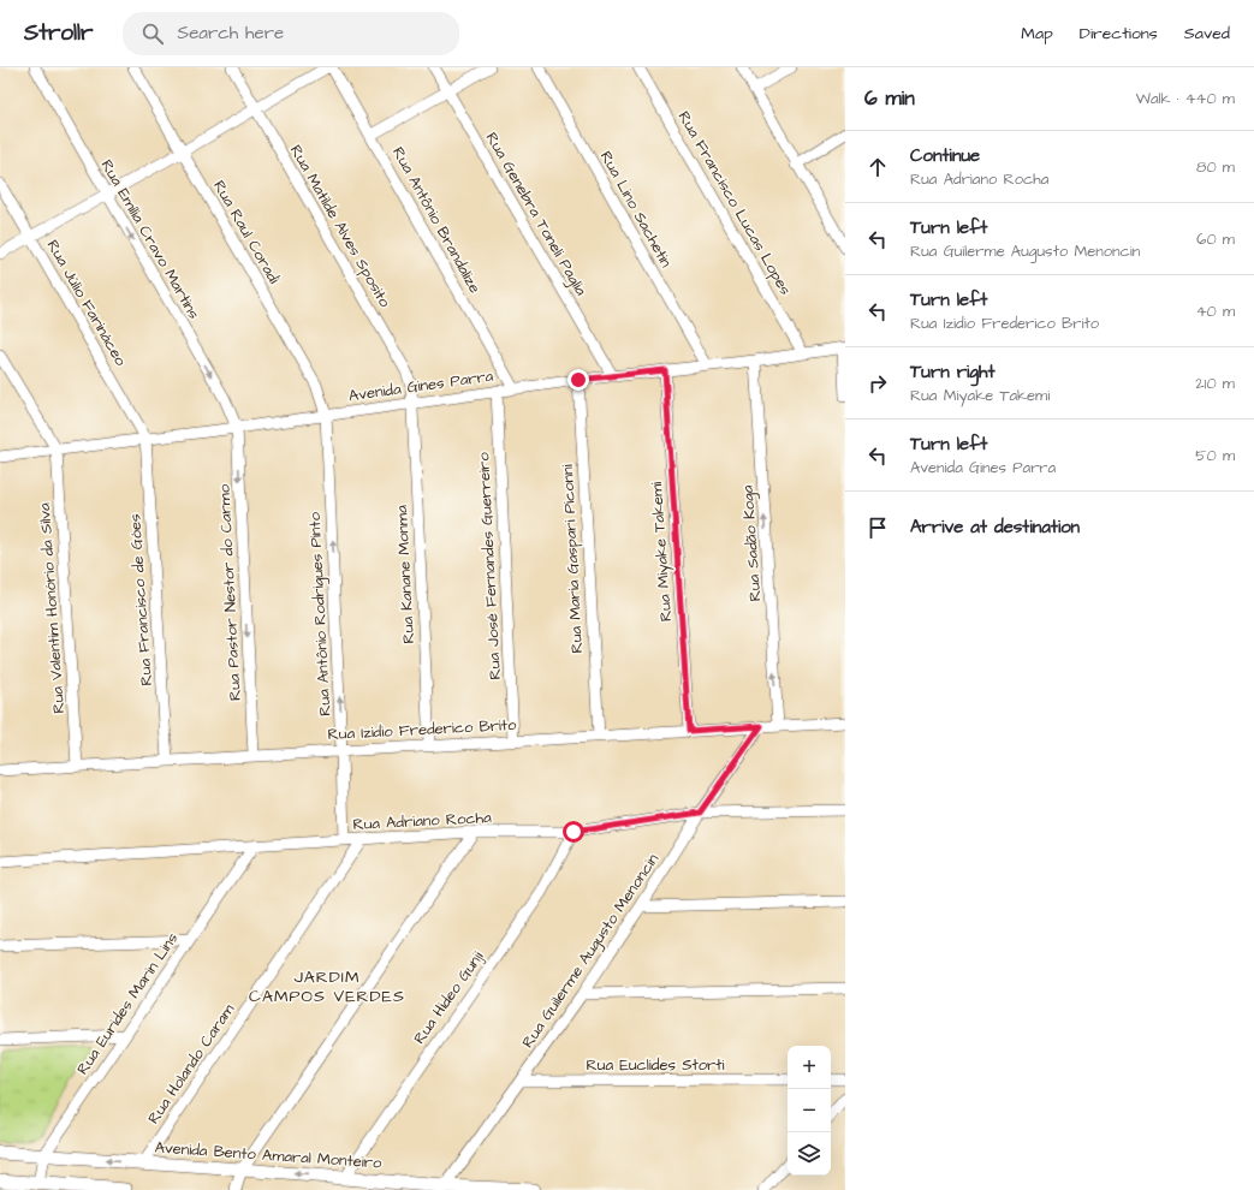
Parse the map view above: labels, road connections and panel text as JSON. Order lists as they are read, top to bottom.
{
  "streets": {
    "street": [
      "Rua Francisco Lucas Lopes",
      "Rua Lino Sachetin",
      "Rua Genebra Toneli Paglia",
      "Rua Antônio Brandalize",
      "Rua Matilde Alves Sposito",
      "Rua Raul Coradi",
      "Rua Emília Cravo Martins",
      "Rua Júlio Farináceo",
      "Avenida Gines Parra",
      "Rua Sadão Koga",
      "Rua Miyake Takemi",
      "Rua Maria Gaspari Piconni",
      "Rua José Fernandes Guerreiro",
      "Rua Kanane Monma",
      "Rua Pastor Nestor do Carmo",
      "Rua Francisco de Góes",
      "Rua Valentim Honório da Silva",
      "Rua Antônio Rodrigues Pinto",
      "Rua Izidio Frederico Brito",
      "Rua Adriano Rocha",
      "Rua Guilerme Augusto Menoncin",
      "Rua Hideo Gunji",
      "Rua Eurides Marin Lins",
      "Rua Holando Caram",
      "Rua Euclides Storti",
      "Avenida Bento Amaral Monteiro"
    ]
  },
  "crossings": [
    ["Rua Francisco Lucas Lopes", "Avenida Gines Parra"],
    ["Rua Lino Sachetin", "Avenida Gines Parra"],
    ["Rua Genebra Toneli Paglia", "Avenida Gines Parra"],
    ["Rua Antônio Brandalize", "Avenida Gines Parra"],
    ["Rua Matilde Alves Sposito", "Avenida Gines Parra"],
    ["Rua Matilde Alves Sposito", "Rua Kanane Monma"],
    ["Rua Raul Coradi", "Avenida Gines Parra"],
    ["Rua Raul Coradi", "Rua Antônio Rodrigues Pinto"],
    ["Rua Emília Cravo Martins", "Avenida Gines Parra"],
    ["Rua Emília Cravo Martins", "Rua Pastor Nestor do Carmo"],
    ["Rua Júlio Farináceo", "Avenida Gines Parra"],
    ["Rua Júlio Farináceo", "Rua Francisco de Góes"],
    ["Avenida Gines Parra", "Rua Sadão Koga"],
    ["Avenida Gines Parra", "Rua Miyake Takemi"],
    ["Avenida Gines Parra", "Rua Maria Gaspari Piconni"],
    ["Avenida Gines Parra", "Rua José Fernandes Guerreiro"],
    ["Avenida Gines Parra", "Rua Kanane Monma"],
    ["Avenida Gines Parra", "Rua Pastor Nestor do Carmo"],
    ["Avenida Gines Parra", "Rua Francisco de Góes"],
    ["Avenida Gines Parra", "Rua Valentim Honório da Silva"],
    ["Avenida Gines Parra", "Rua Antônio Rodrigues Pinto"],
    ["Rua Sadão Koga", "Rua Izidio Frederico Brito"],
    ["Rua Miyake Takemi", "Rua Izidio Frederico Brito"],
    ["Rua Maria Gaspari Piconni", "Rua Izidio Frederico Brito"],
    ["Rua José Fernandes Guerreiro", "Rua Izidio Frederico Brito"],
    ["Rua Kanane Monma", "Rua Izidio Frederico Brito"],
    ["Rua Pastor Nestor do Carmo", "Rua Izidio Frederico Brito"],
    ["Rua Francisco de Góes", "Rua Izidio Frederico Brito"],
    ["Rua Valentim Honório da Silva", "Rua Izidio Frederico Brito"],
    ["Rua Antônio Rodrigues Pinto", "Rua Izidio Frederico Brito"],
    ["Rua Antônio Rodrigues Pinto", "Rua Adriano Rocha"],
    ["Rua Izidio Frederico Brito", "Rua Guilerme Augusto Menoncin"],
    ["Rua Adriano Rocha", "Rua Guilerme Augusto Menoncin"],
    ["Rua Adriano Rocha", "Rua Hideo Gunji"],
    ["Rua Adriano Rocha", "Rua Eurides Marin Lins"],
    ["Rua Adriano Rocha", "Rua Holando Caram"],
    ["Rua Guilerme Augusto Menoncin", "Rua Euclides Storti"],
    ["Rua Guilerme Augusto Menoncin", "Avenida Bento Amaral Monteiro"],
    ["Rua Hideo Gunji", "Avenida Bento Amaral Monteiro"],
    ["Rua Eurides Marin Lins", "Avenida Bento Amaral Monteiro"],
    ["Rua Holando Caram", "Avenida Bento Amaral Monteiro"]
  ],
  "one_way": [
    "Rua Emília Cravo Martins",
    "Rua Sadão Koga",
    "Rua Pastor Nestor do Carmo",
    "Rua Antônio Rodrigues Pinto"
  ],
  "districts": ["JARDIM CAMPOS VERDES"],
  "page": {
    "header": "Strollr",
    "search": "Search here",
    "nav": ["Map", "Directions", "Saved"],
    "heading": ["6 min", "Walk · 440 m"],
    "list": [
      ["Continue", "Rua Adriano Rocha", "80 m"],
      ["Turn left", "Rua Guilerme Augusto Menoncin", "60 m"],
      ["Turn left", "Rua Izidio Frederico Brito", "40 m"],
      ["Turn right", "Rua Miyake Takemi", "210 m"],
      ["Turn left", "Avenida Gines Parra", "50 m"],
      "Arrive at destination"
    ],
    "map_buttons": ["+", "−"]
  }
}
